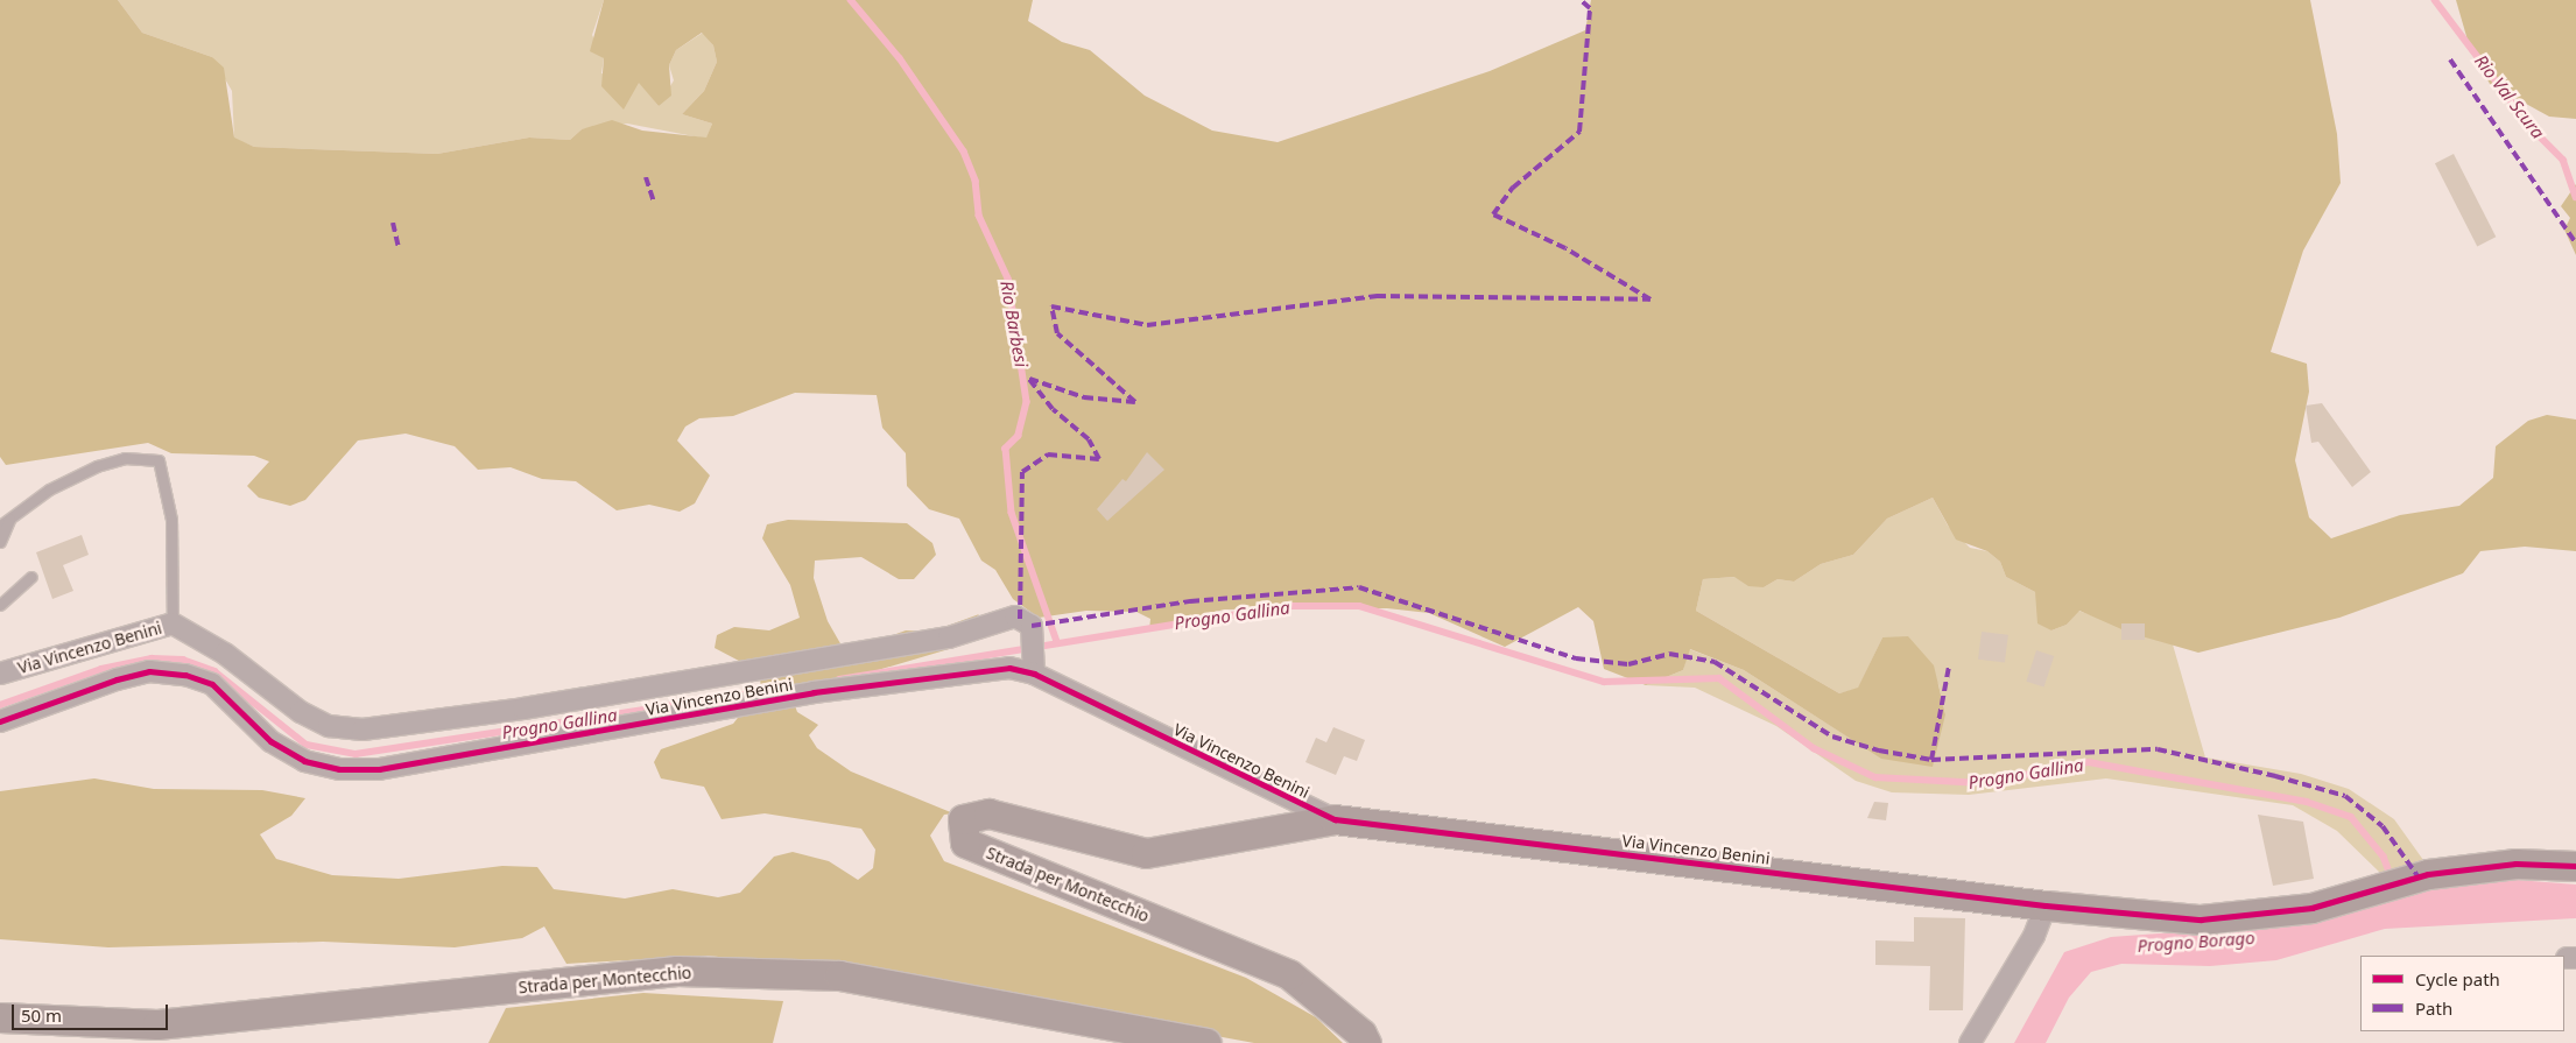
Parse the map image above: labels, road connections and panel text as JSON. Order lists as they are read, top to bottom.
{
  "streets": {
    "street": ["Via Vincenzo Benini", "Strada per Montecchio"]
  },
  "crossings": [
    ["Via Vincenzo Benini", "Strada per Montecchio"]
  ],
  "water": [
    "Rio Val Scura",
    "Rio Barbesi",
    "Progno Gallina",
    "Progno Borago"
  ],
  "legend": ["Cycle path", "Path"],
  "scale_bar": "50 m"
}
